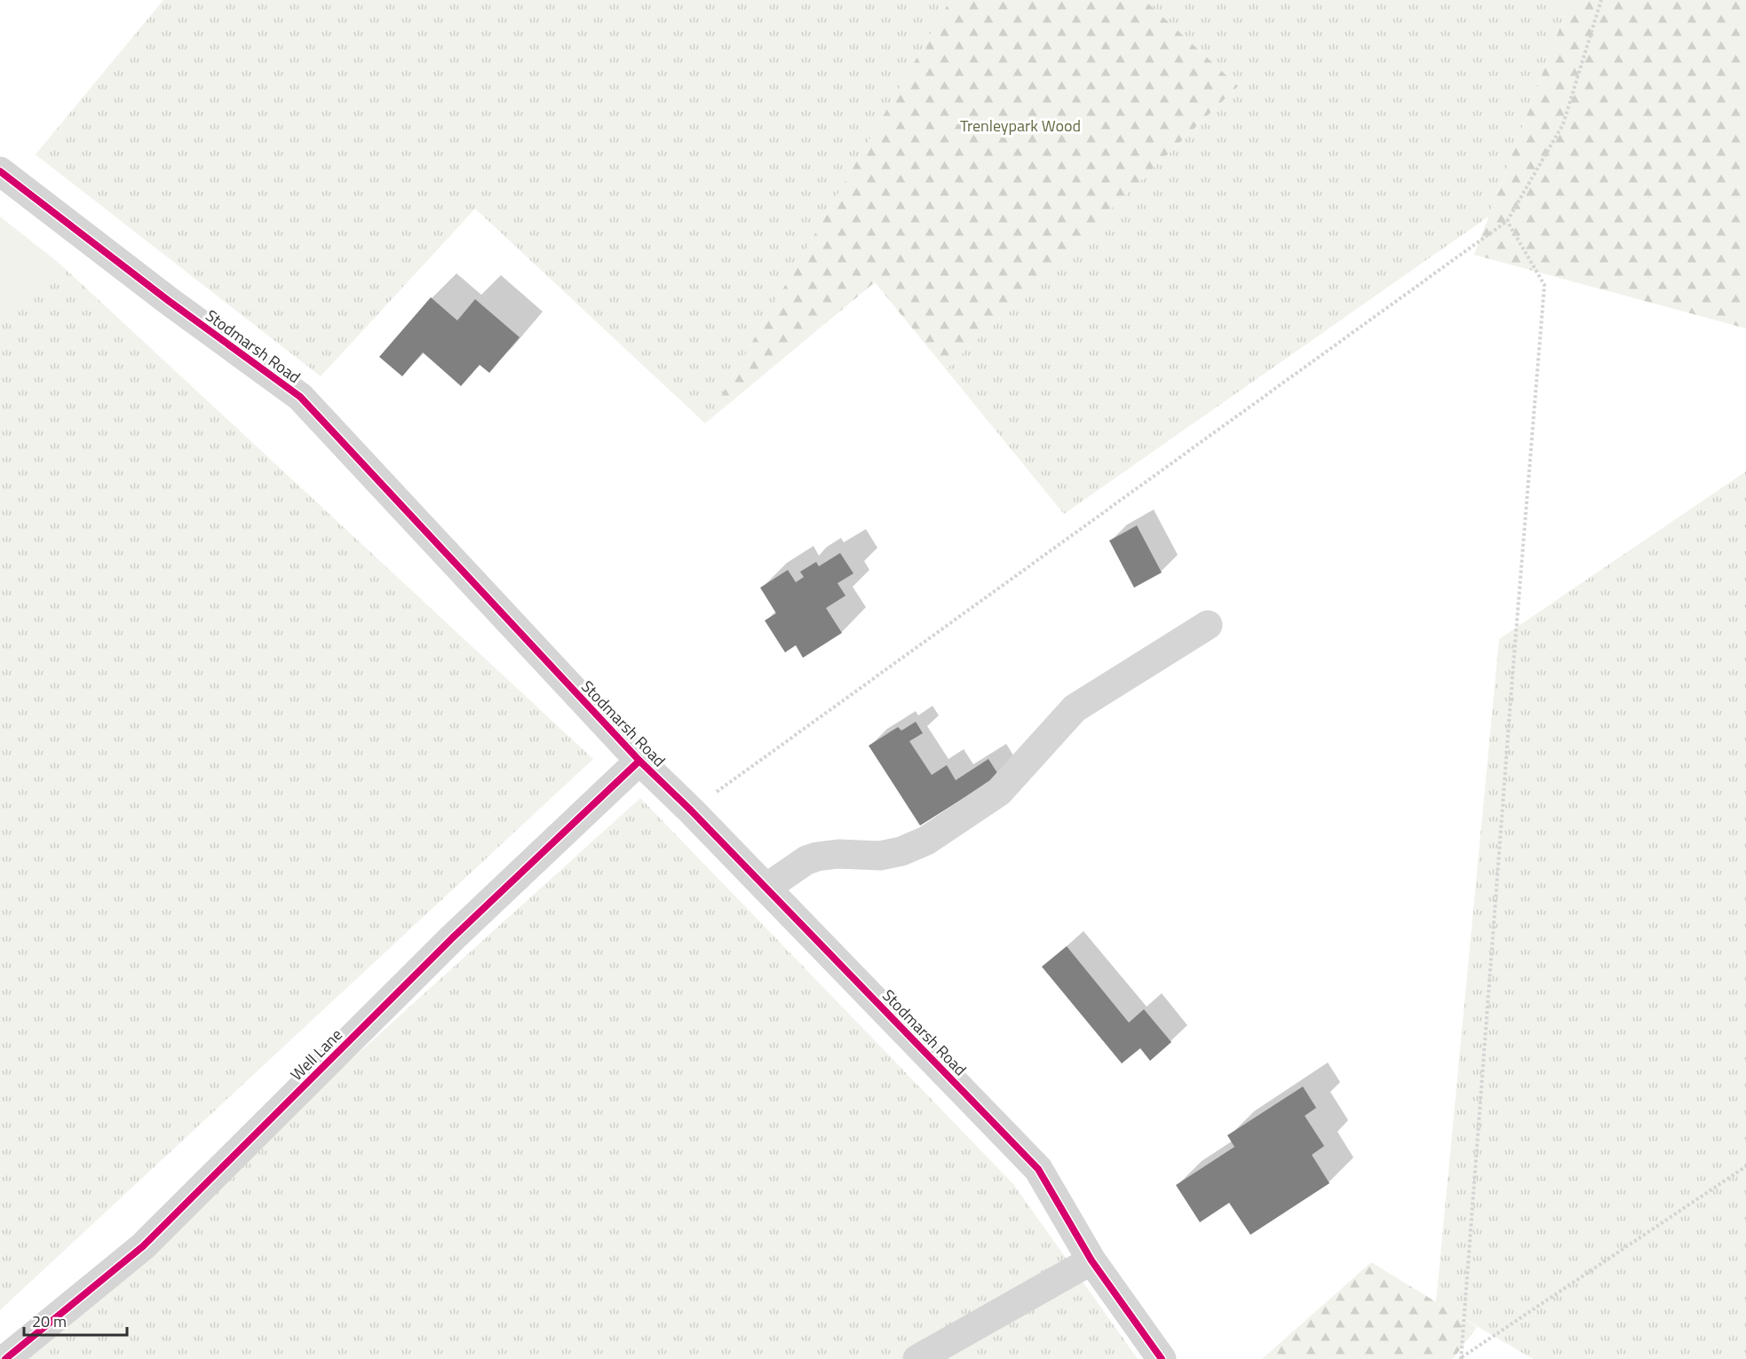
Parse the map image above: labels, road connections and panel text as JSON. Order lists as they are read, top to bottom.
{
  "streets": {
    "street": ["Stodmarsh Road", "Well Lane"]
  },
  "crossings": [
    ["Stodmarsh Road", "Well Lane"]
  ],
  "parks": ["Trenleypark Wood"],
  "scale_bar": "20 m"
}
